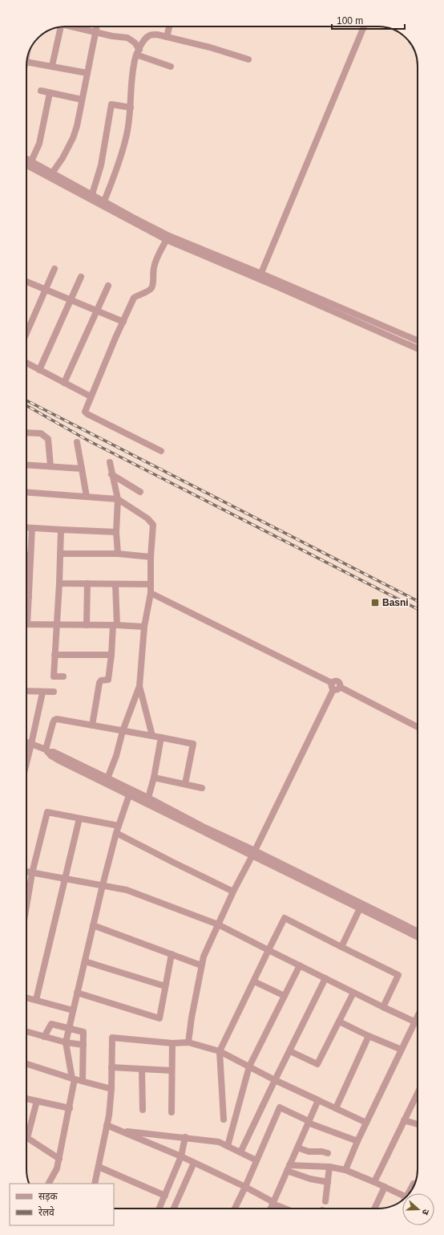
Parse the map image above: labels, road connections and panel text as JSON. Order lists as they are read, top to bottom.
{
  "places": {
    "transit": ["Basni"]
  },
  "legend": ["सड़क", "रेलवे"],
  "scale_bar": "100 m",
  "north": "right"
}
